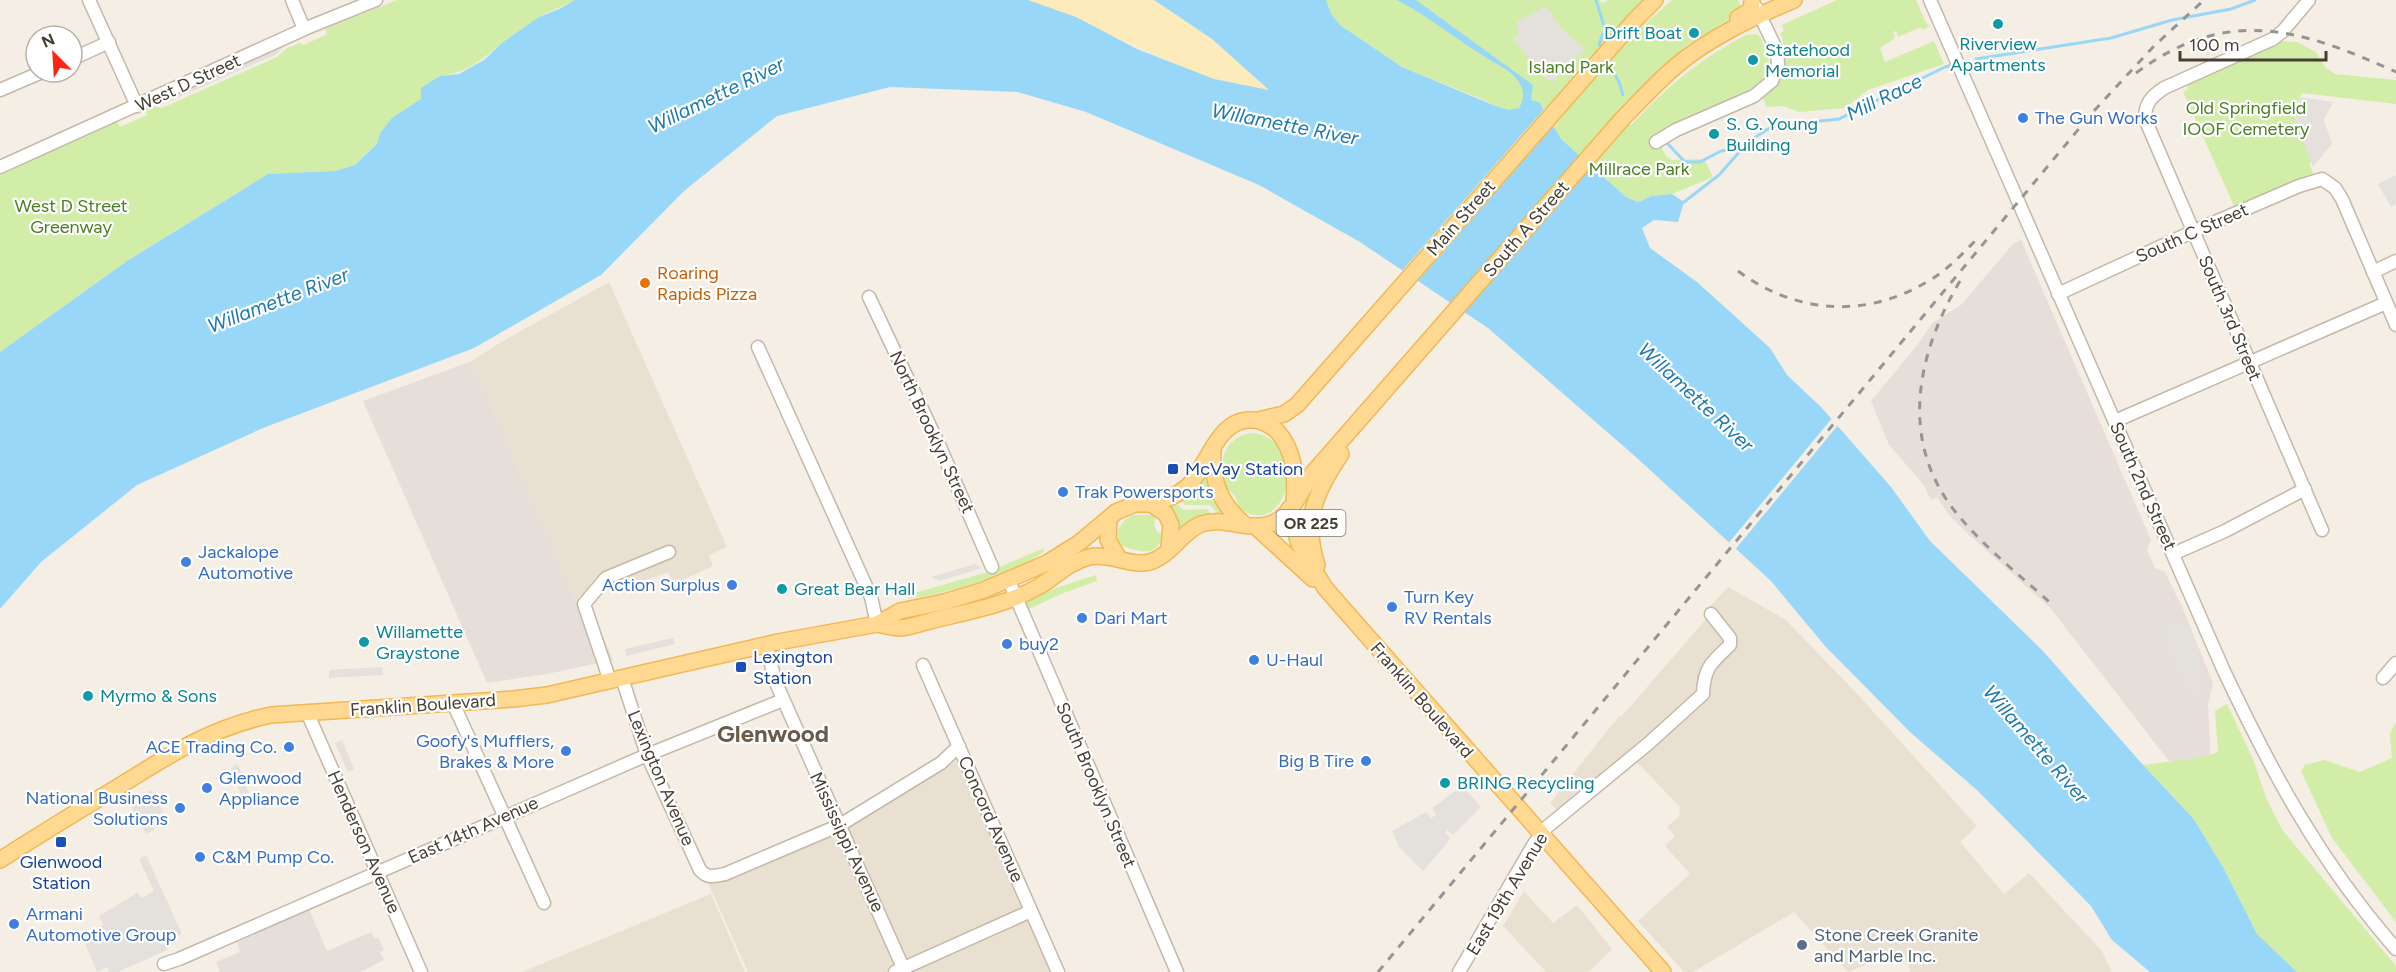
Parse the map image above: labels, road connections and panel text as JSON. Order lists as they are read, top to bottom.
{
  "streets": {
    "main road": [
      "Main Street",
      "South A Street",
      "OR 225",
      "Franklin Boulevard"
    ],
    "street": [
      "West D Street",
      "South C Street",
      "South 3rd Street",
      "North Brooklyn Street",
      "South 2nd Street",
      "Lexington Avenue",
      "South Brooklyn Street",
      "Concord Avenue",
      "East 14th Avenue",
      "Henderson Avenue",
      "Mississippi Avenue",
      "East 19th Avenue"
    ]
  },
  "crossings": [
    ["Main Street", "South A Street"],
    ["Main Street", "Franklin Boulevard"],
    ["South A Street", "OR 225"],
    ["South A Street", "Franklin Boulevard"],
    ["South C Street", "South 3rd Street"],
    ["South C Street", "South 2nd Street"],
    ["OR 225", "Franklin Boulevard"],
    ["Franklin Boulevard", "Lexington Avenue"],
    ["Franklin Boulevard", "South Brooklyn Street"],
    ["Franklin Boulevard", "Henderson Avenue"],
    ["Franklin Boulevard", "Mississippi Avenue"],
    ["Franklin Boulevard", "East 19th Avenue"],
    ["Lexington Avenue", "East 14th Avenue"],
    ["Lexington Avenue", "Mississippi Avenue"],
    ["East 14th Avenue", "Henderson Avenue"],
    ["East 14th Avenue", "Mississippi Avenue"]
  ],
  "districts": ["Glenwood"],
  "water": ["Willamette River", "Mill Race"],
  "parks": [
    "Island Park",
    "Old Springfield IOOF Cemetery",
    "Millrace Park",
    "West D Street Greenway"
  ],
  "places": {
    "other": [
      "Riverview Apartments",
      "Drift Boat",
      "Statehood Memorial",
      "The Gun Works",
      "S. G. Young Building",
      "Roaring Rapids Pizza",
      "Trak Powersports",
      "Jackalope Automotive",
      "Action Surplus",
      "Great Bear Hall",
      "Turn Key RV Rentals",
      "Dari Mart",
      "Willamette Graystone",
      "buy2",
      "U-Haul",
      "Myrmo & Sons",
      "ACE Trading Co.",
      "Goofy's Mufflers, Brakes & More",
      "Big B Tire",
      "BRING Recycling",
      "Glenwood Appliance",
      "National Business Solutions",
      "C&M Pump Co.",
      "Armani Automotive Group",
      "Stone Creek Granite and Marble Inc."
    ],
    "transit": ["McVay Station", "Lexington Station", "Glenwood Station"]
  },
  "scale_bar": "100 m",
  "north": "top left"
}
